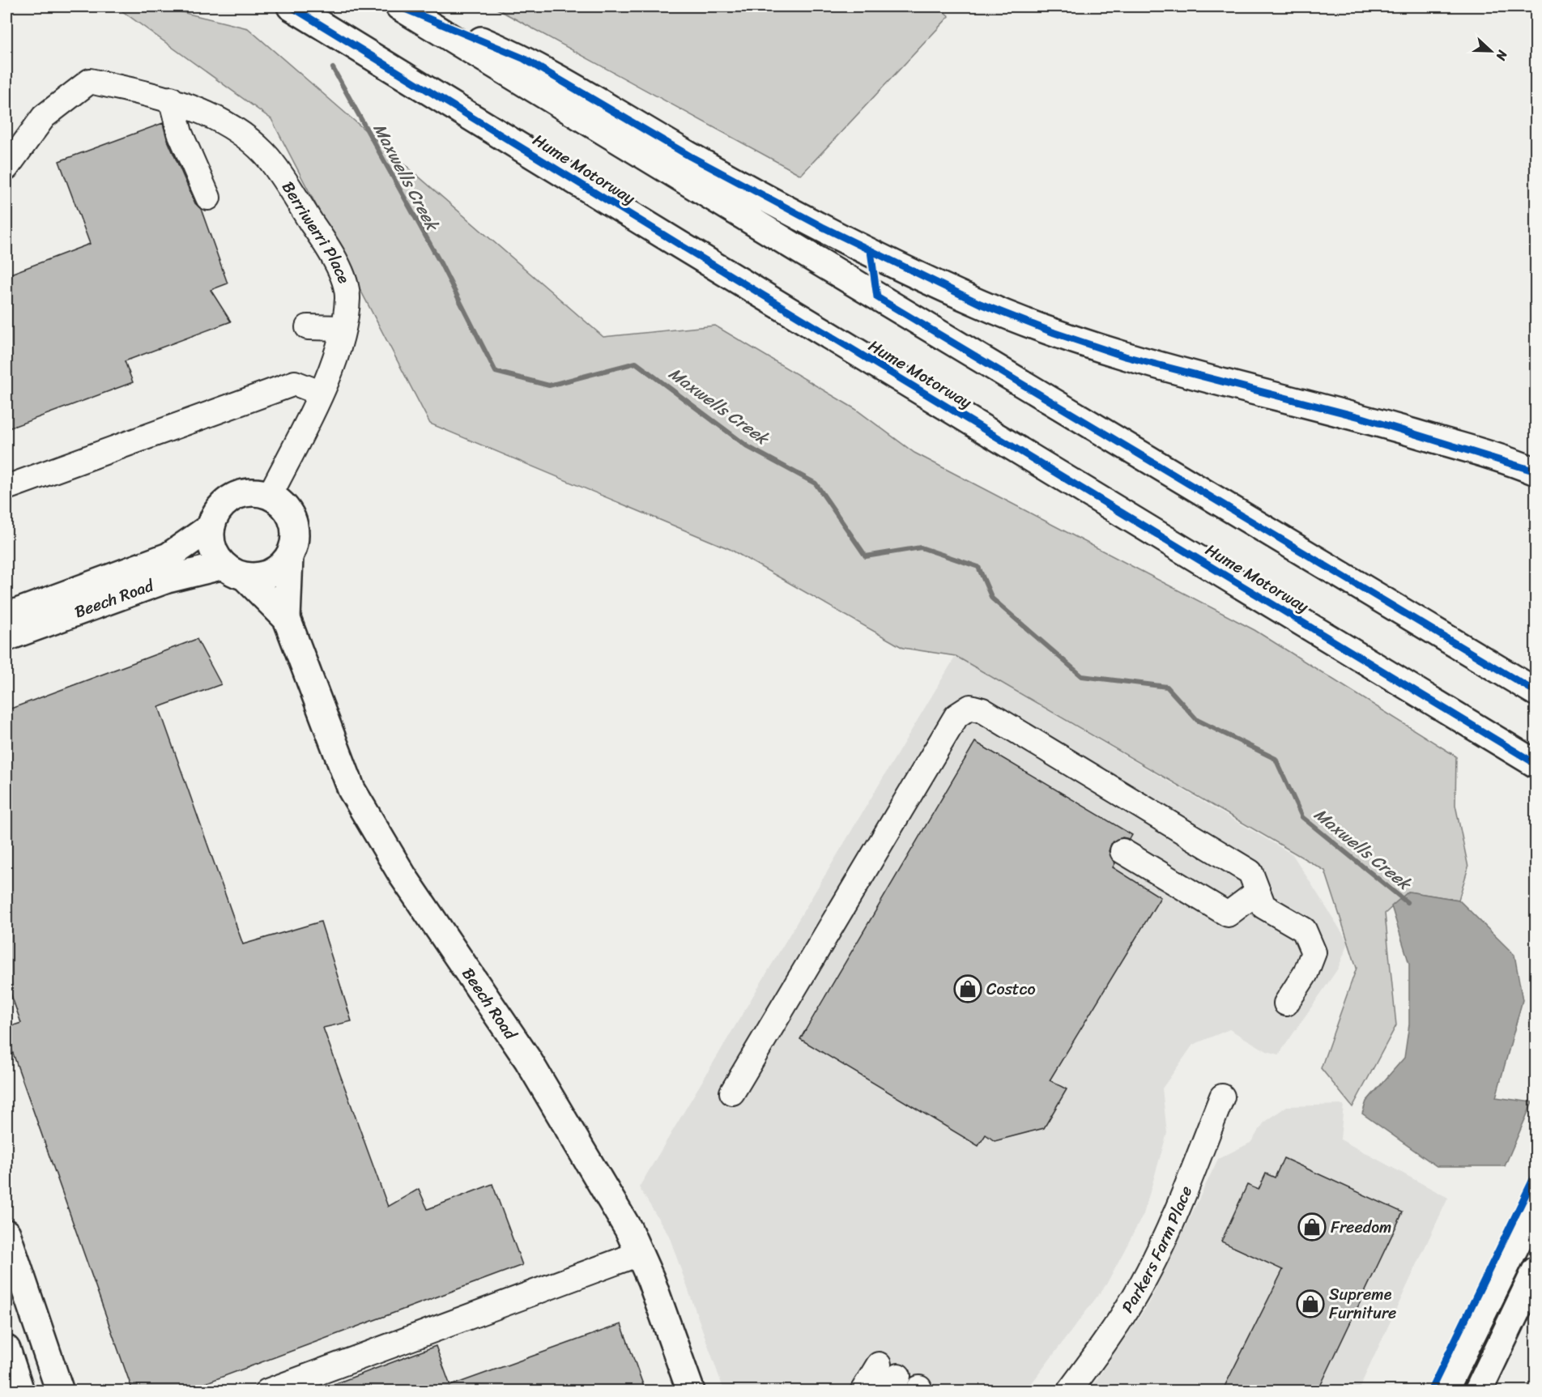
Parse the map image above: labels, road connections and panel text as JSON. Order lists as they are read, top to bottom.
{
  "streets": {
    "main road": ["Hume Motorway", "Beech Road"],
    "street": ["Berriwerri Place", "Parkers Farm Place"]
  },
  "crossings": [
    ["Berriwerri Place", "Beech Road"]
  ],
  "water": ["Maxwells Creek"],
  "places": {
    "shop": ["Costco", "Freedom", "Supreme Furniture"]
  },
  "north": "right"
}
